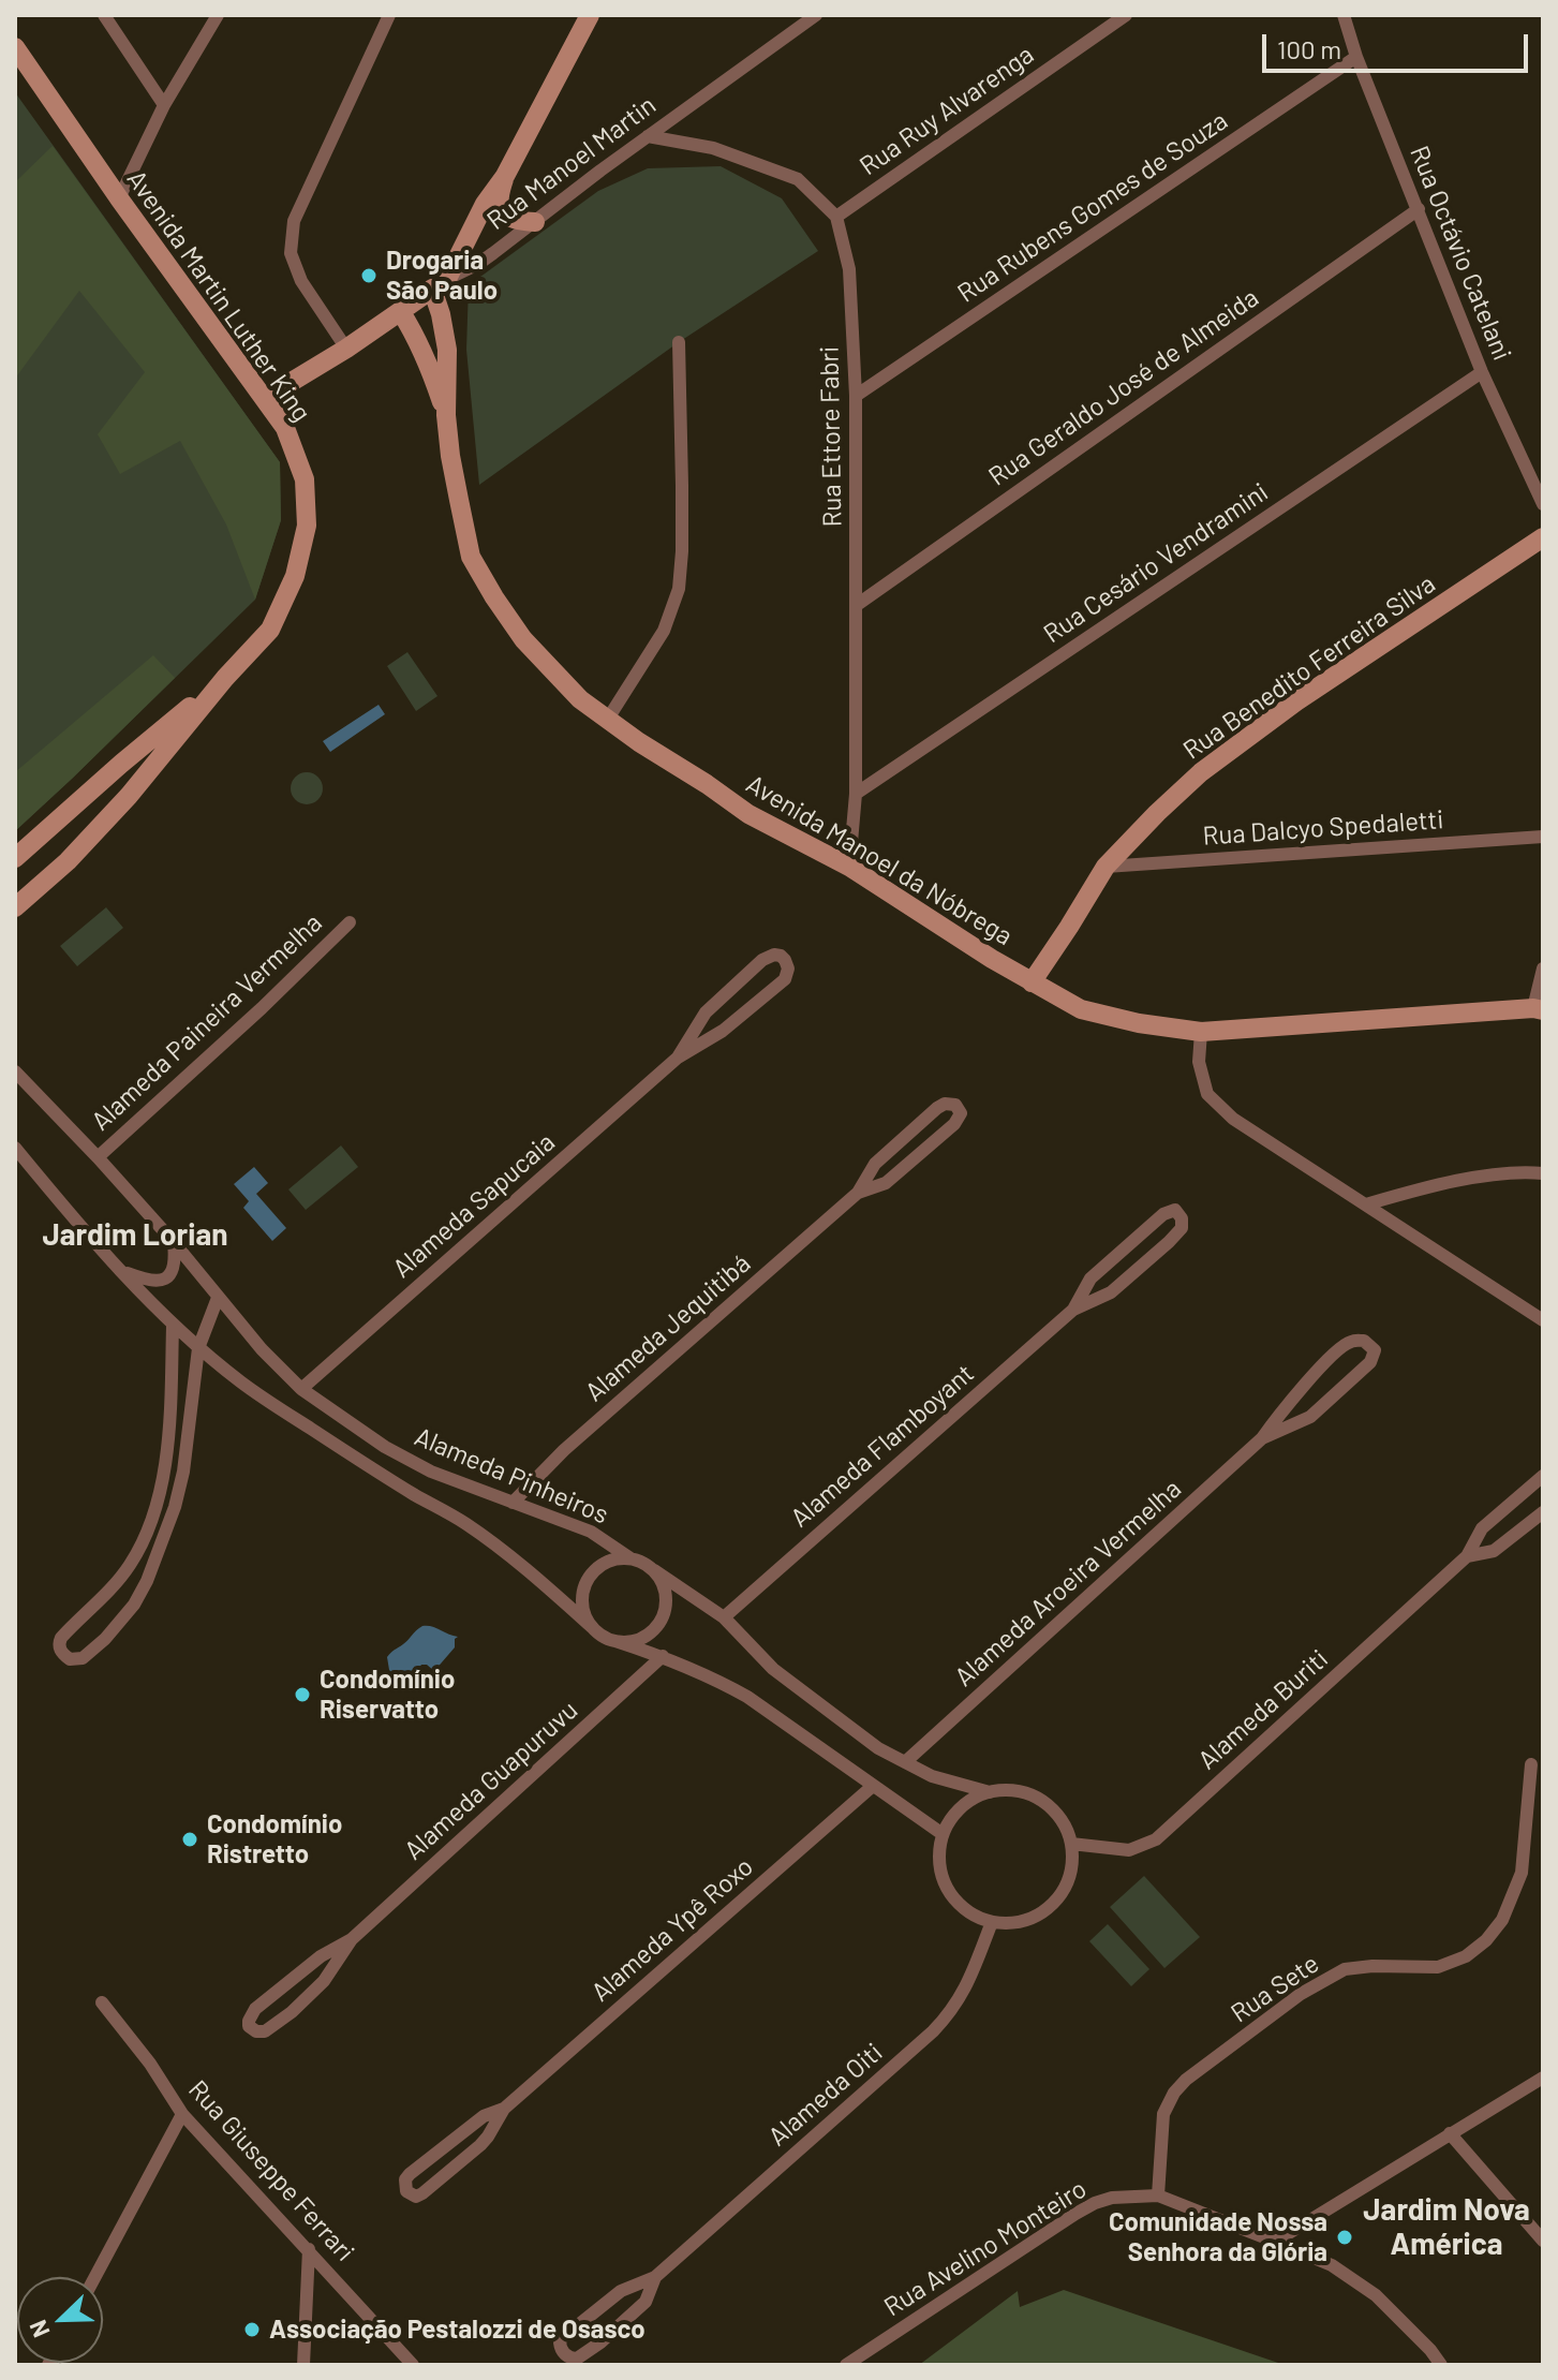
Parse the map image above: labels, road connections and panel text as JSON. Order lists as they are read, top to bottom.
{
  "streets": {
    "main road": [
      "Rua Manoel Martin",
      "Avenida Martin Luther King",
      "Rua Benedito Ferreira Silva",
      "Avenida Manoel da Nóbrega"
    ],
    "street": [
      "Rua Ruy Alvarenga",
      "Rua Rubens Gomes de Souza",
      "Rua Octávio Catelani",
      "Rua Geraldo José de Almeida",
      "Rua Ettore Fabri",
      "Rua Cesário Vendramini",
      "Rua Dalcyo Spedaletti",
      "Alameda Paineira Vermelha",
      "Alameda Sapucaia",
      "Alameda Jequitibá",
      "Alameda Flamboyant",
      "Alameda Pinheiros",
      "Alameda Aroeira Vermelha",
      "Alameda Buriti",
      "Alameda Guapuruvu",
      "Alameda Ypê Roxo",
      "Rua Sete",
      "Alameda Oiti",
      "Rua Giuseppe Ferrari",
      "Rua Avelino Monteiro"
    ]
  },
  "crossings": [
    ["Rua Ruy Alvarenga", "Rua Ettore Fabri"],
    ["Rua Manoel Martin", "Avenida Martin Luther King"],
    ["Rua Manoel Martin", "Avenida Manoel da Nóbrega"],
    ["Rua Rubens Gomes de Souza", "Rua Octávio Catelani"],
    ["Rua Rubens Gomes de Souza", "Rua Ettore Fabri"],
    ["Rua Octávio Catelani", "Rua Geraldo José de Almeida"],
    ["Rua Octávio Catelani", "Rua Cesário Vendramini"],
    ["Rua Geraldo José de Almeida", "Rua Ettore Fabri"],
    ["Rua Ettore Fabri", "Rua Cesário Vendramini"],
    ["Rua Ettore Fabri", "Avenida Manoel da Nóbrega"],
    ["Rua Benedito Ferreira Silva", "Rua Dalcyo Spedaletti"],
    ["Rua Benedito Ferreira Silva", "Avenida Manoel da Nóbrega"],
    ["Alameda Paineira Vermelha", "Alameda Pinheiros"],
    ["Alameda Sapucaia", "Alameda Pinheiros"],
    ["Alameda Jequitibá", "Alameda Pinheiros"],
    ["Alameda Buriti", "Alameda Oiti"],
    ["Rua Sete", "Rua Avelino Monteiro"]
  ],
  "districts": ["Jardim Lorian", "Jardim Nova América"],
  "places": [
    "Drogaria São Paulo",
    "Condomínio Riservatto",
    "Condomínio Ristretto",
    "Comunidade Nossa Senhora da Glória",
    "Associação Pestalozzi de Osasco"
  ],
  "scale_bar": "100 m",
  "north": "bottom left"
}
